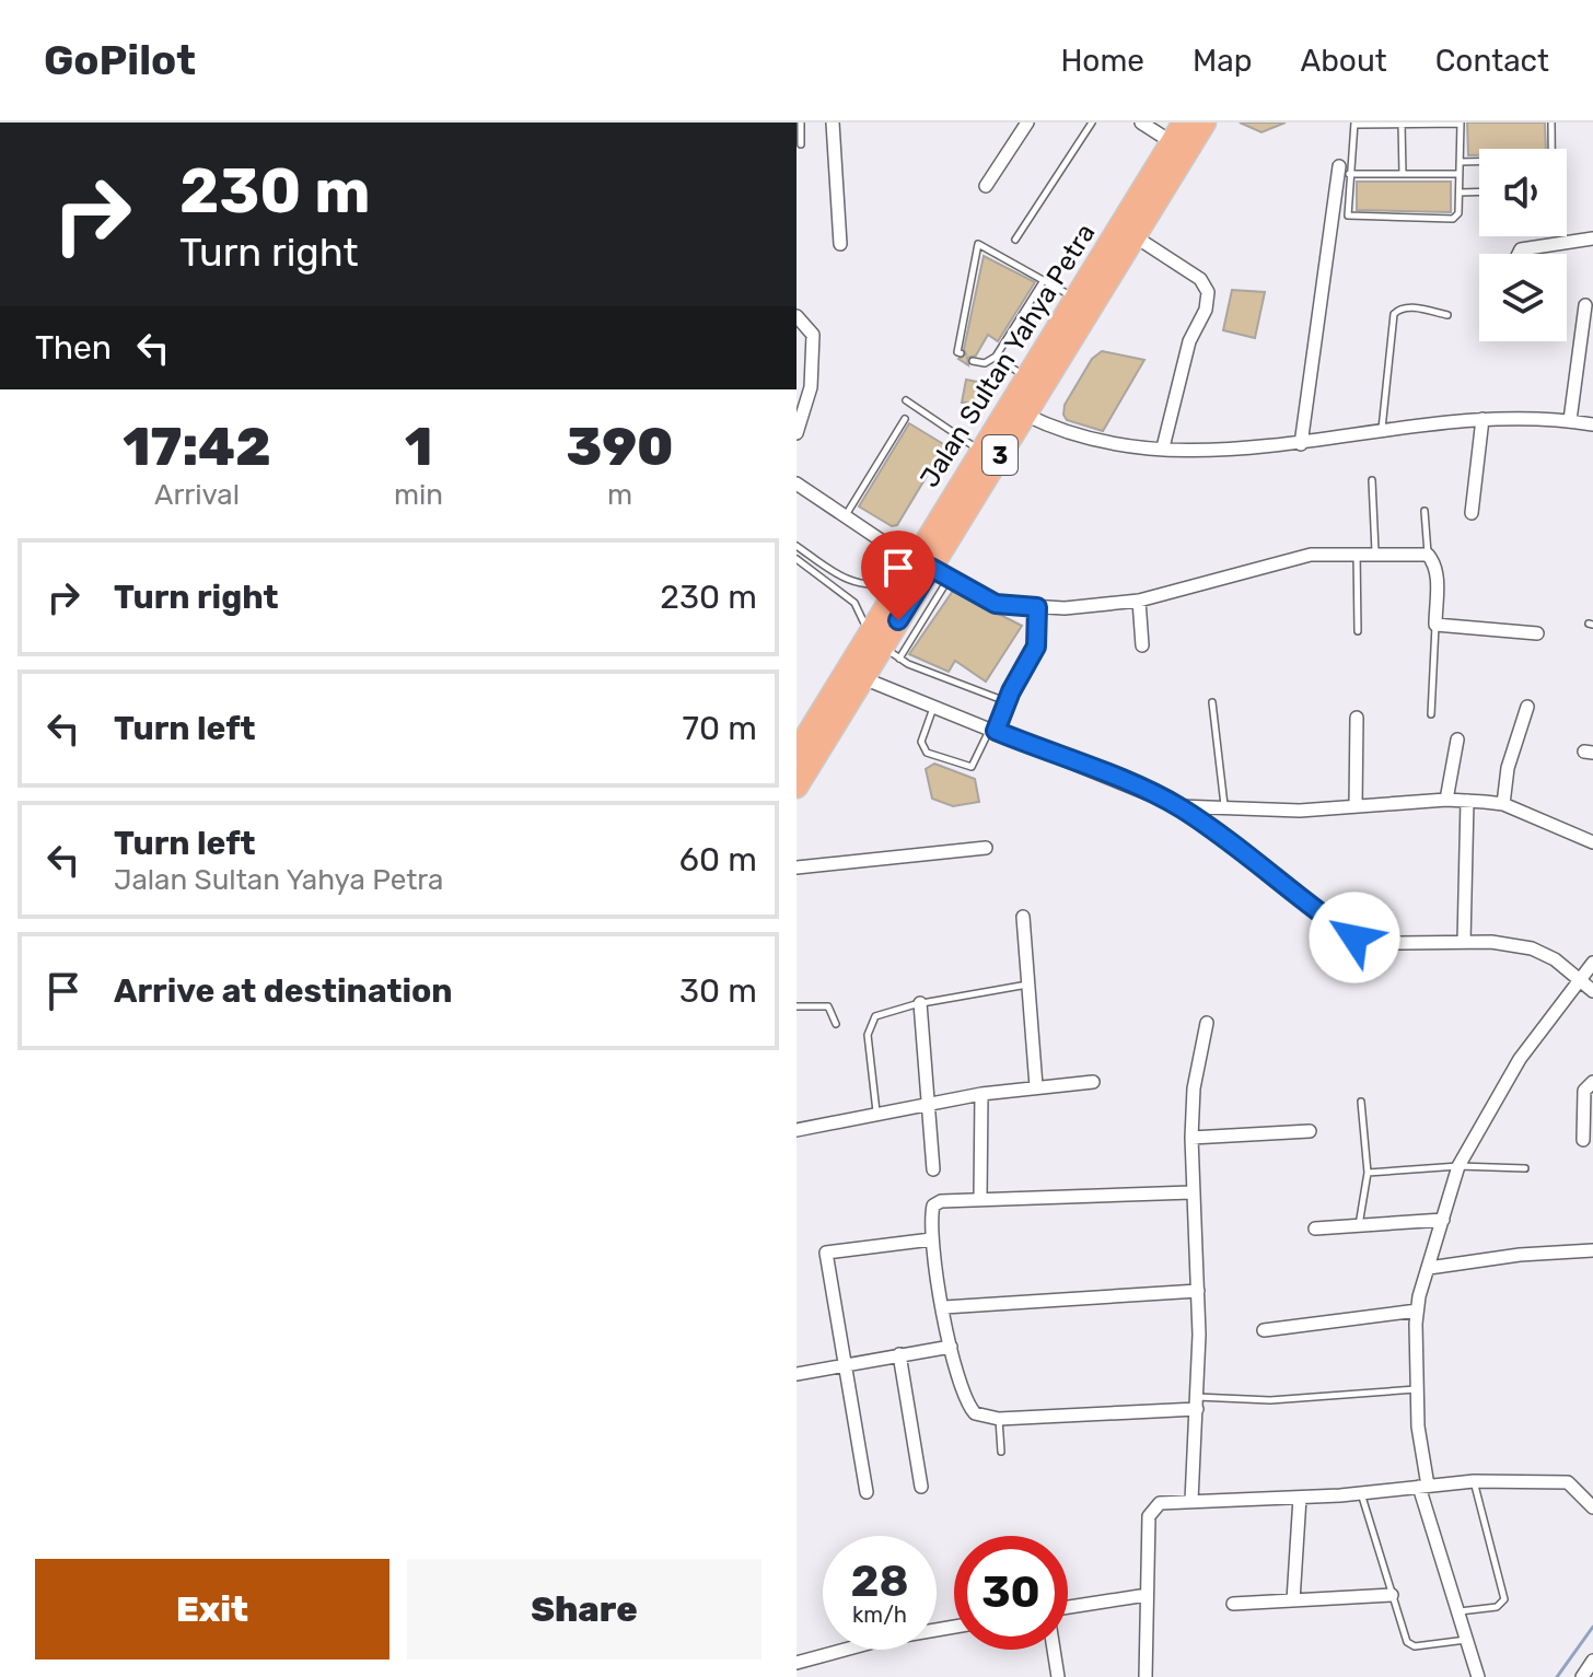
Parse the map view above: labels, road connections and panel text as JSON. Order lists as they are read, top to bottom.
{
  "streets": {
    "highway": ["Jalan Sultan Yahya Petra", "3"]
  },
  "page": {
    "header": "GoPilot",
    "nav": [
      "Home",
      "Map",
      "About",
      "Contact"
    ],
    "turn": ["230 m", "Turn right"],
    "then": "Then",
    "eta": [
      "17:42",
      "Arrival",
      "1",
      "min",
      "390",
      "m"
    ],
    "list": [
      {
        "name": "Turn right",
        "value": "230 m"
      },
      {
        "name": "Turn left",
        "value": "70 m"
      },
      {
        "name": "Turn left",
        "note": "Jalan Sultan Yahya Petra",
        "value": "60 m"
      },
      {
        "name": "Arrive at destination",
        "value": "30 m"
      }
    ],
    "speed": "28 km/h",
    "limit": "30",
    "buttons": ["Exit", "Share"]
  }
}
